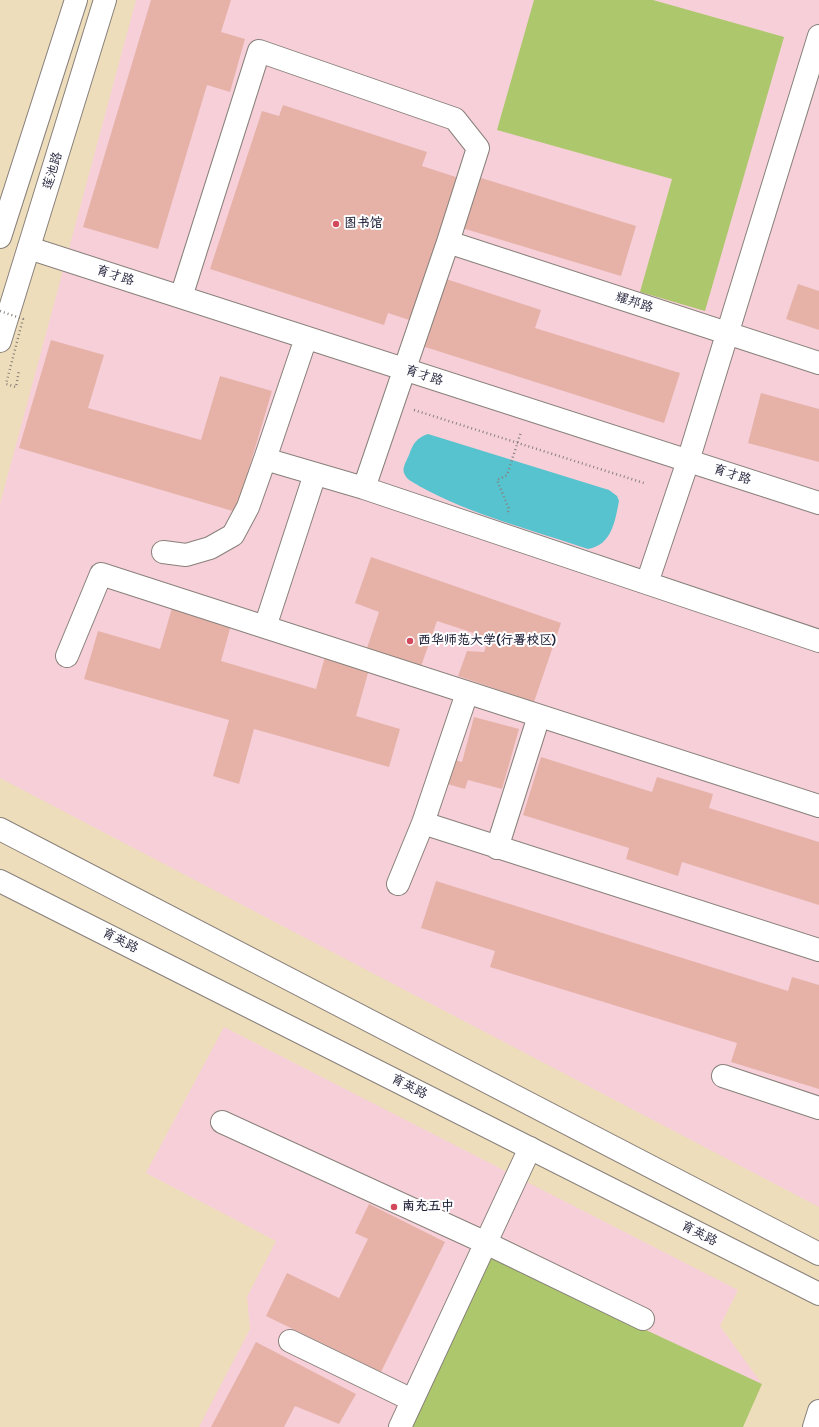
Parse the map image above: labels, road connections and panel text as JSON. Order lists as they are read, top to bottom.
{
  "streets": {
    "street": [
      "莲池路",
      "育才路",
      "耀邦路",
      "育英路"
    ]
  },
  "crossings": [
    ["莲池路", "育才路"]
  ],
  "places": ["图书馆", "西华师范大学(行署校区)", "南充五中"]
}
